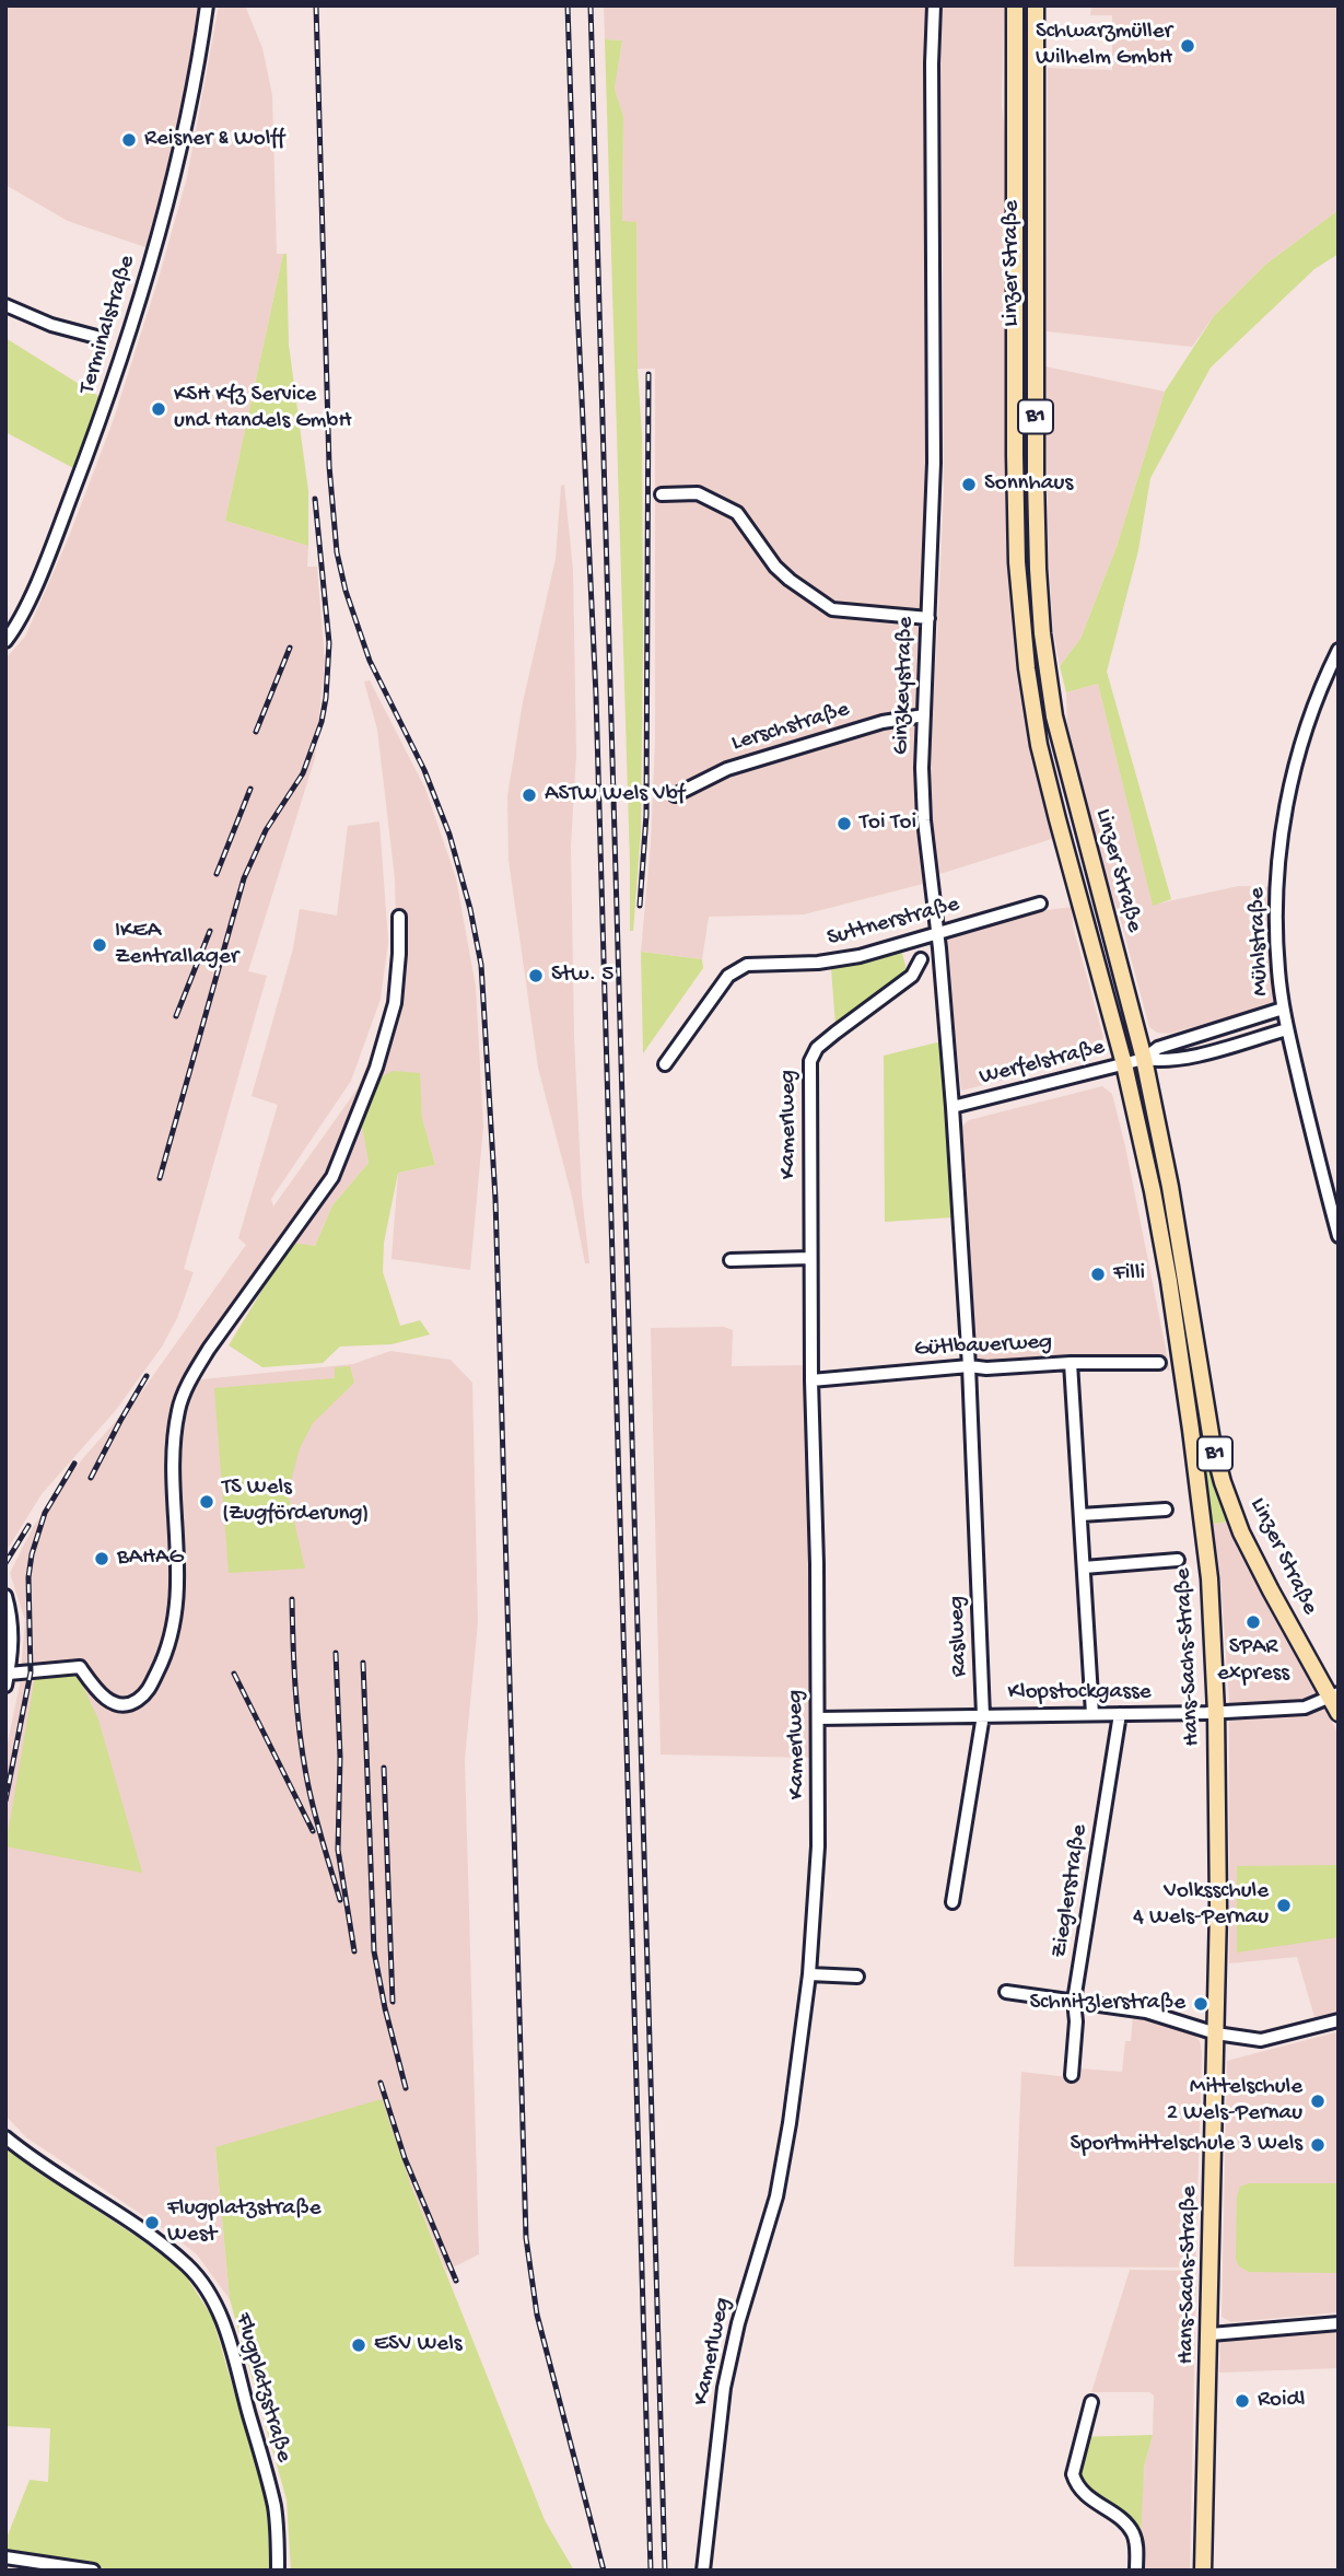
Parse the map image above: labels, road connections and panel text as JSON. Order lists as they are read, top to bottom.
{
  "streets": {
    "main road": ["Linzer Straße", "B1", "Hans-Sachs-Straße"],
    "street": [
      "Terminalstraße",
      "Ginzkeystraße",
      "Lerschstraße",
      "Suttnerstraße",
      "Mühlstraße",
      "Werfelstraße",
      "Kamerlweg",
      "Gütlbauerweg",
      "Raslweg",
      "Klopstockgasse",
      "Zieglerstraße",
      "Flugplatzstraße"
    ]
  },
  "crossings": [
    ["Linzer Straße", "Werfelstraße"],
    ["Linzer Straße", "Hans-Sachs-Straße"],
    ["Linzer Straße", "Klopstockgasse"],
    ["Ginzkeystraße", "Lerschstraße"],
    ["Ginzkeystraße", "Suttnerstraße"],
    ["Ginzkeystraße", "Werfelstraße"],
    ["Ginzkeystraße", "Gütlbauerweg"],
    ["Ginzkeystraße", "Raslweg"],
    ["Mühlstraße", "Werfelstraße"],
    ["Kamerlweg", "Gütlbauerweg"],
    ["Kamerlweg", "Klopstockgasse"],
    ["Gütlbauerweg", "Raslweg"],
    ["Raslweg", "Klopstockgasse"],
    ["Hans-Sachs-Straße", "Klopstockgasse"],
    ["Klopstockgasse", "Zieglerstraße"]
  ],
  "places": [
    "Schwarzmüller Wilhelm GmbH",
    "Reisner & Wolff",
    "KSH Kfz Service und Handels GmbH",
    "Sonnhaus",
    "ASTW Wels Vbf",
    "Toi Toi",
    "IKEA Zentrallager",
    "Stw. 5",
    "Filli",
    "TS Wels (Zugförderung)",
    "BAHAG",
    "SPAR express",
    "Volksschule 4 Wels-Pernau",
    "Schnitzlerstraße",
    "Mittelschule 2 Wels-Pernau",
    "Sportmittelschule 3 Wels",
    "Flugplatzstraße West",
    "ESV Wels",
    "Roidl"
  ]
}
